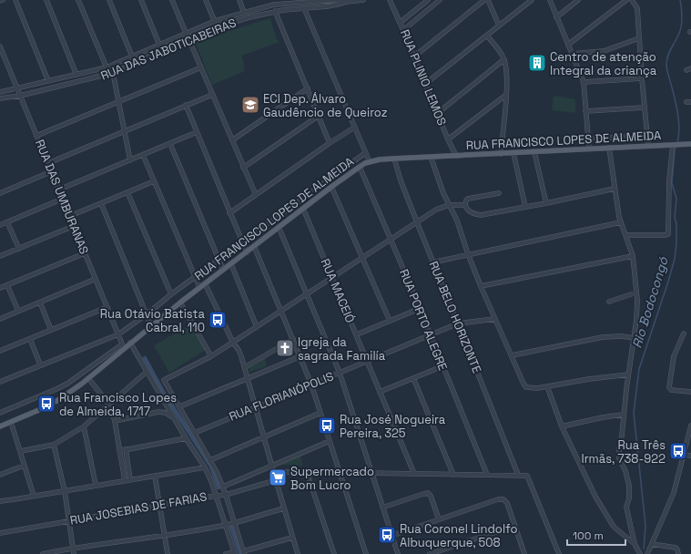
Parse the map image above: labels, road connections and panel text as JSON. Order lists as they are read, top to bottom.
{
  "streets": {
    "main road": ["RUA FRANCISCO LOPES DE ALMEIDA"],
    "street": [
      "RUA DAS JABOTICABEIRAS",
      "RUA PLINIO LEMOS",
      "RUA DAS UMBURANAS",
      "RUA MACEIÓ",
      "RUA BELO HORIZONTE",
      "RUA PORTO ALEGRE",
      "RUA FLORIANÓPOLIS",
      "RUA JOSEBIAS DE FARIAS"
    ]
  },
  "crossings": [
    ["RUA DAS JABOTICABEIRAS", "RUA DAS UMBURANAS"],
    ["RUA PLINIO LEMOS", "RUA FRANCISCO LOPES DE ALMEIDA"],
    ["RUA FRANCISCO LOPES DE ALMEIDA", "RUA DAS UMBURANAS"],
    ["RUA FRANCISCO LOPES DE ALMEIDA", "RUA MACEIÓ"],
    ["RUA FRANCISCO LOPES DE ALMEIDA", "RUA BELO HORIZONTE"],
    ["RUA FRANCISCO LOPES DE ALMEIDA", "RUA PORTO ALEGRE"],
    ["RUA MACEIÓ", "RUA FLORIANÓPOLIS"],
    ["RUA BELO HORIZONTE", "RUA FLORIANÓPOLIS"],
    ["RUA PORTO ALEGRE", "RUA FLORIANÓPOLIS"]
  ],
  "water": ["Rio Bodocongó"],
  "places": {
    "building": ["Centro de atenção Integral da criança"],
    "school or university": ["ECI Dep. Álvaro Gaudêncio de Queiroz"],
    "bus stop": [
      "Rua Otávio Batista Cabral, 110",
      "Rua Francisco Lopes de Almeida, 1717",
      "Rua José Nogueira Pereira, 325",
      "Rua Três Irmãs, 738-922",
      "Rua Coronel Lindolfo Albuquerque, 508"
    ],
    "church": ["Igreja da sagrada Familía"],
    "supermarket": ["Supermercado Bom Lucro"]
  },
  "scale_bar": "100 m"
}
